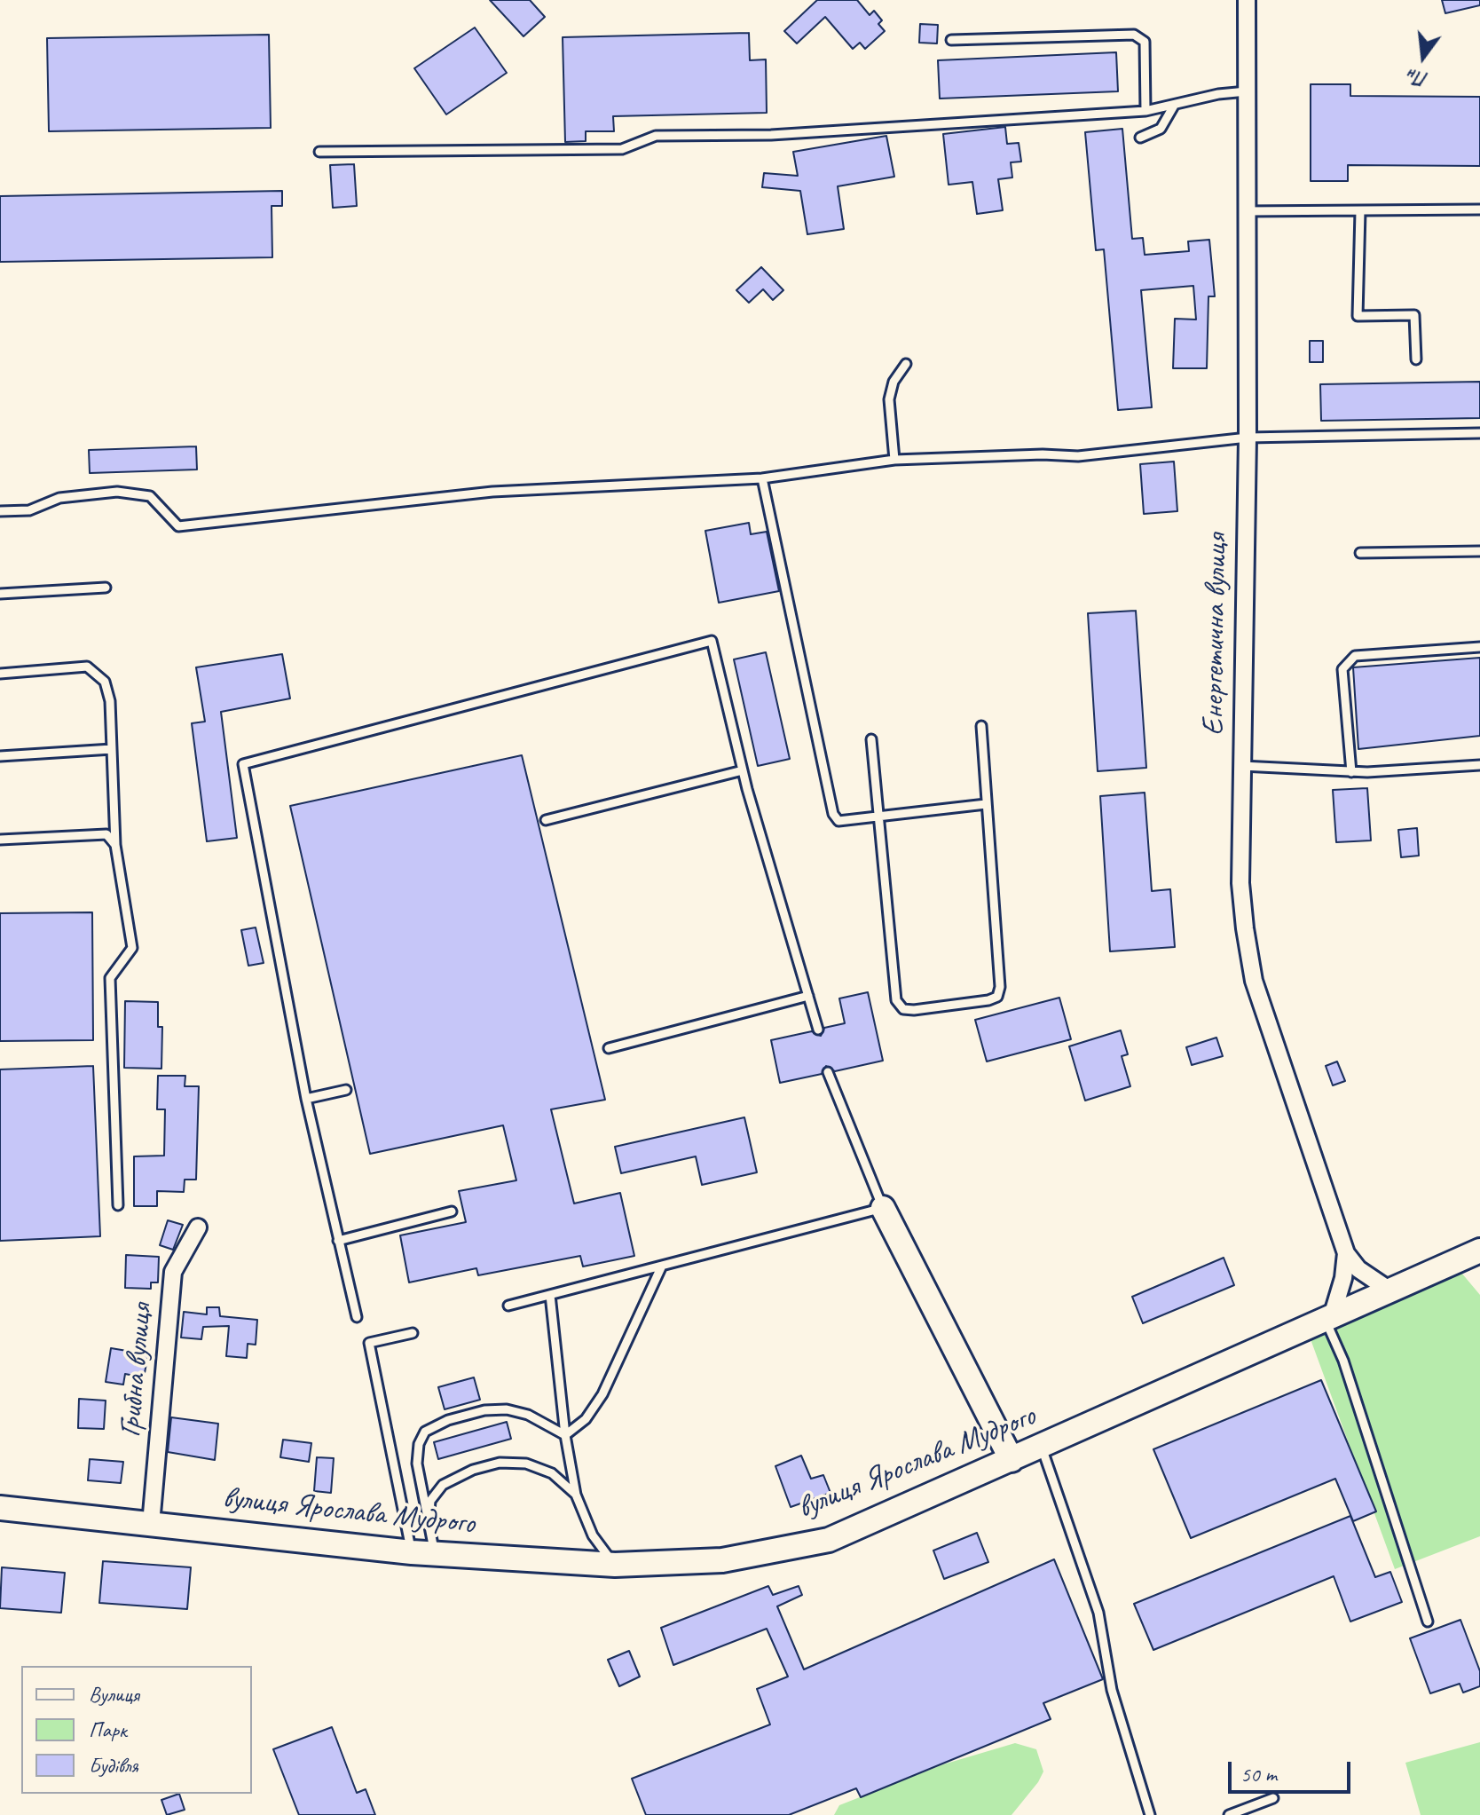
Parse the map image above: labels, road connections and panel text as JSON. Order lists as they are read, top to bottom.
{
  "streets": {
    "main road": ["вулиця Ярослава Мудрого"],
    "street": ["Енергетична вулиця", "Грибна вулиця"]
  },
  "crossings": [
    ["Енергетична вулиця", "вулиця Ярослава Мудрого"],
    ["Грибна вулиця", "вулиця Ярослава Мудрого"]
  ],
  "legend": ["Вулиця", "Парк", "Будівля"],
  "scale_bar": "50 m",
  "north": "bottom"
}
